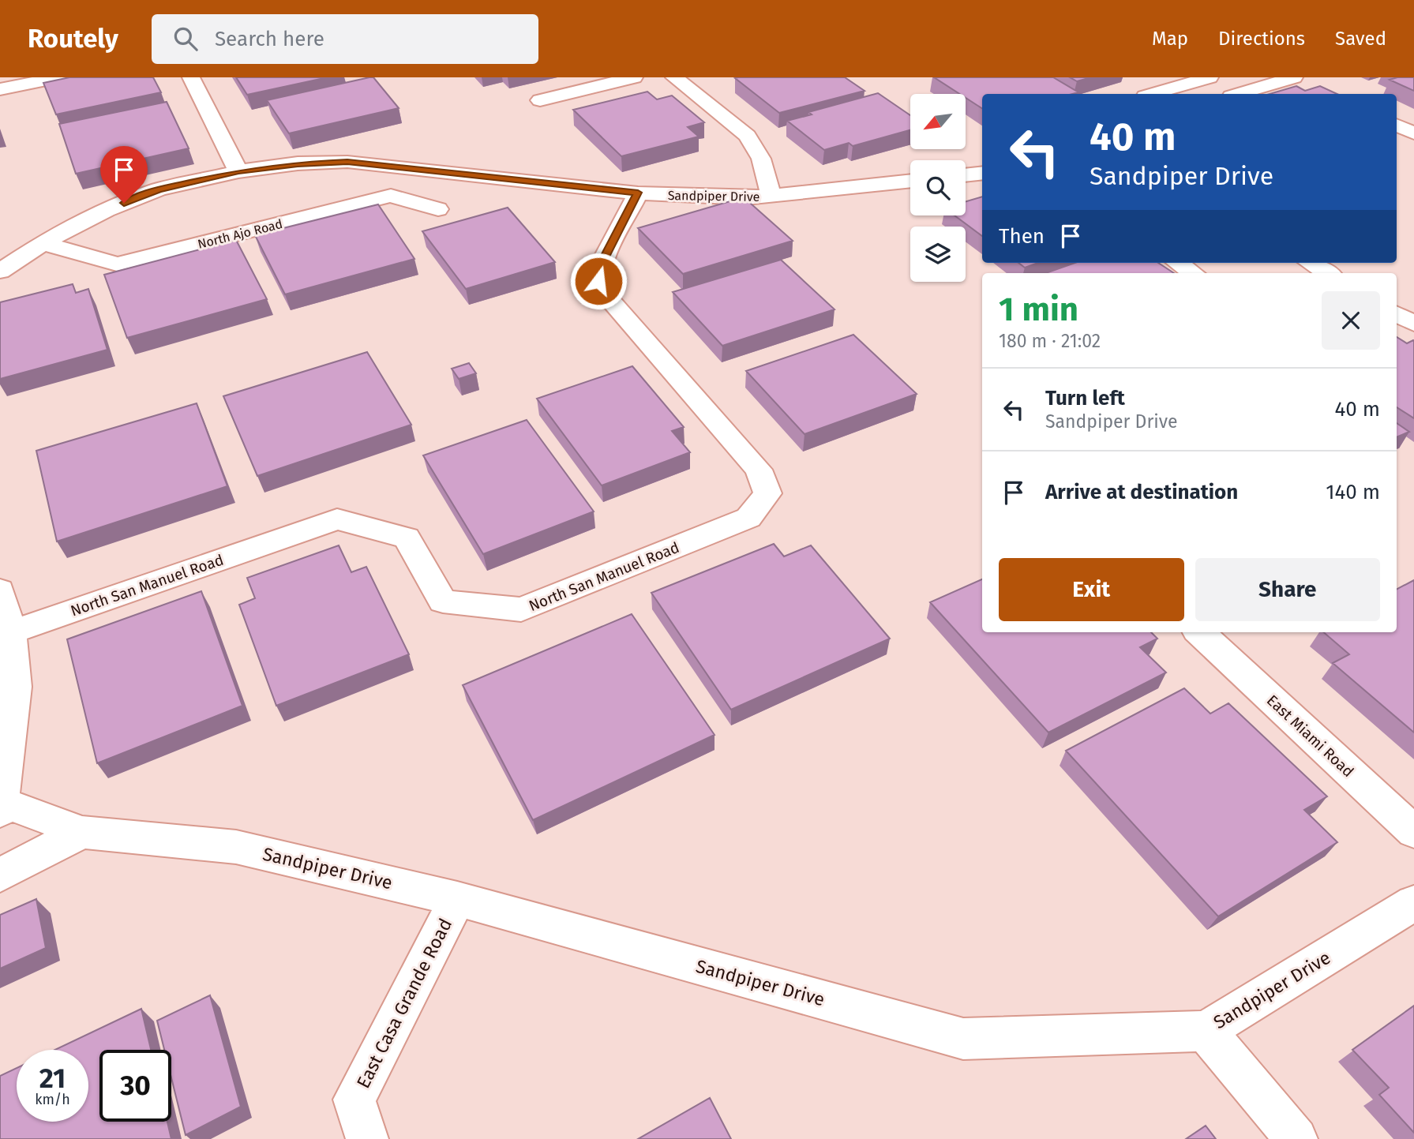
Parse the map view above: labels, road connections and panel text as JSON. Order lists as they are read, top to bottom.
{
  "streets": {
    "street": [
      "Sandpiper Drive",
      "North Ajo Road",
      "North San Manuel Road",
      "East Miami Road",
      "East Casa Grande Road"
    ]
  },
  "crossings": [
    ["Sandpiper Drive", "North Ajo Road"],
    ["Sandpiper Drive", "North San Manuel Road"],
    ["Sandpiper Drive", "East Casa Grande Road"]
  ],
  "north": "bottom left",
  "page": {
    "header": "Routely",
    "search": "Search here",
    "nav": ["Map", "Directions", "Saved"],
    "turn": ["40 m", "Sandpiper Drive"],
    "then": "Then",
    "heading": ["1 min", "180 m · 21:02"],
    "list": [
      {
        "name": "Turn left",
        "note": "Sandpiper Drive",
        "value": "40 m"
      },
      {
        "name": "Arrive at destination",
        "value": "140 m"
      }
    ],
    "buttons": ["Exit", "Share"],
    "speed": "21 km/h",
    "limit": "30"
  }
}
